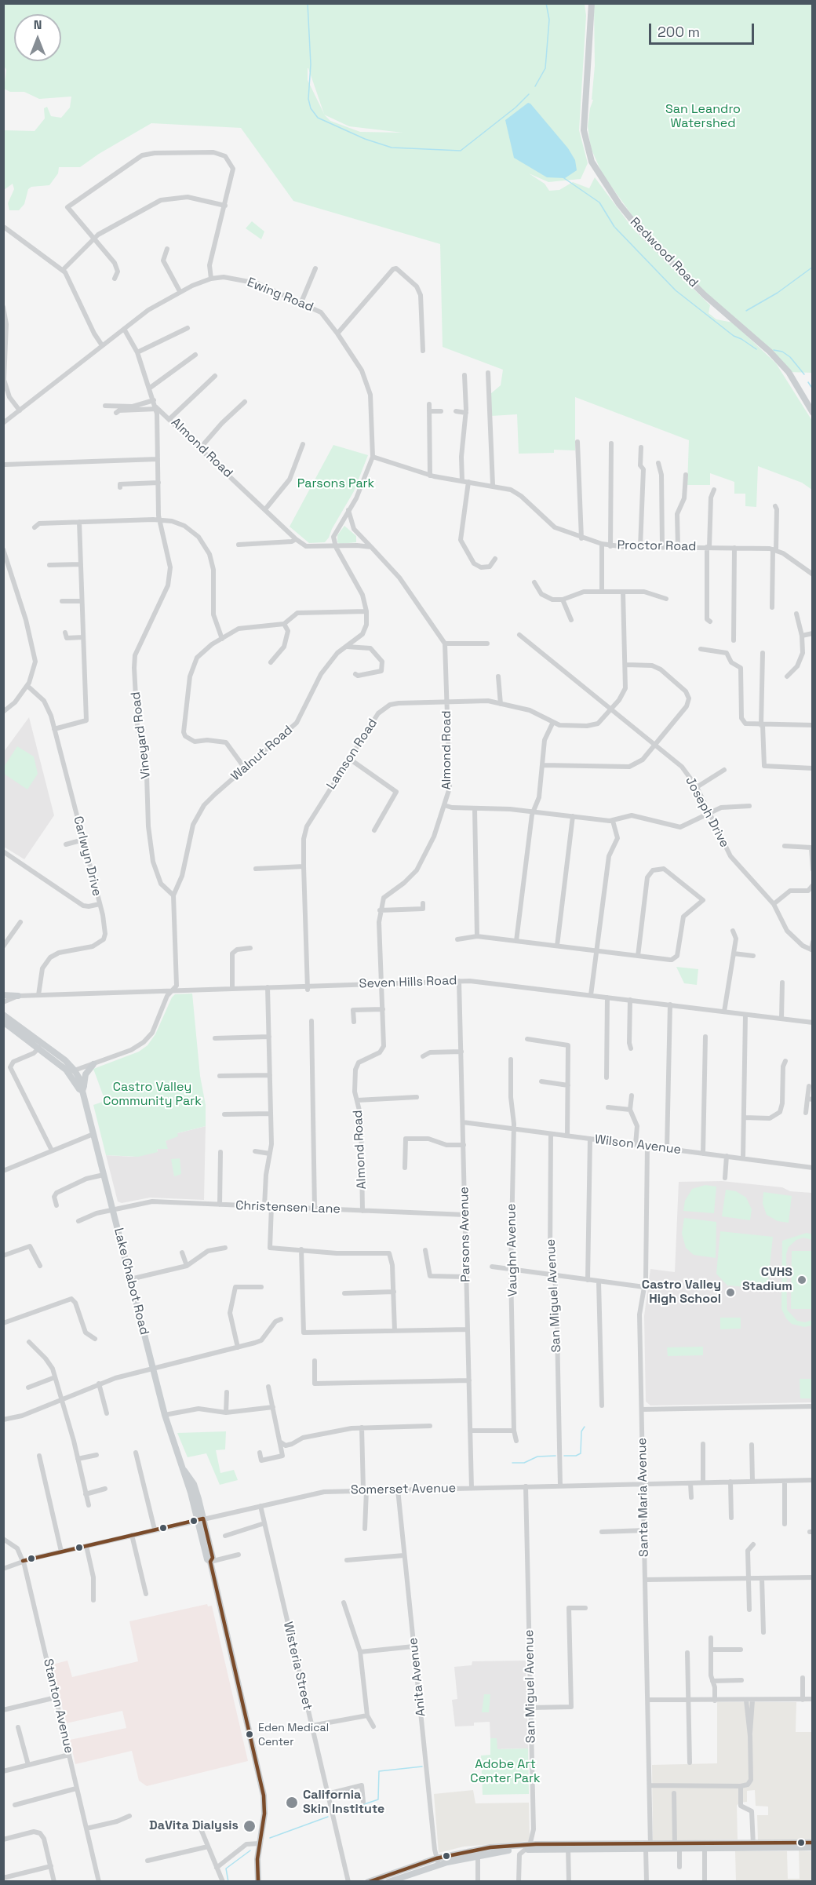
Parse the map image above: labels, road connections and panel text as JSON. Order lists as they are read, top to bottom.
{
  "streets": {
    "main road": ["Redwood Road", "Lake Chabot Road"],
    "street": [
      "Ewing Road",
      "Almond Road",
      "Proctor Road",
      "Vineyard Road",
      "Walnut Road",
      "Lamson Road",
      "Joseph Drive",
      "Carlwyn Drive",
      "Seven Hills Road",
      "Wilson Avenue",
      "Christensen Lane",
      "Parsons Avenue",
      "Vaughn Avenue",
      "San Miguel Avenue",
      "Somerset Avenue",
      "Santa Maria Avenue",
      "Wisteria Street",
      "Anita Avenue",
      "Stanton Avenue"
    ]
  },
  "crossings": [
    ["Ewing Road", "Proctor Road"],
    ["Almond Road", "Vineyard Road"],
    ["Almond Road", "Walnut Road"],
    ["Almond Road", "Lamson Road"],
    ["Almond Road", "Seven Hills Road"],
    ["Almond Road", "Christensen Lane"],
    ["Vineyard Road", "Walnut Road"],
    ["Walnut Road", "Seven Hills Road"],
    ["Lamson Road", "Joseph Drive"],
    ["Lamson Road", "Seven Hills Road"],
    ["Carlwyn Drive", "Seven Hills Road"],
    ["Seven Hills Road", "Parsons Avenue"],
    ["Wilson Avenue", "Parsons Avenue"],
    ["Wilson Avenue", "Vaughn Avenue"],
    ["Wilson Avenue", "San Miguel Avenue"],
    ["Wilson Avenue", "Santa Maria Avenue"],
    ["Christensen Lane", "Parsons Avenue"],
    ["Christensen Lane", "Lake Chabot Road"],
    ["Parsons Avenue", "Somerset Avenue"],
    ["Lake Chabot Road", "Somerset Avenue"],
    ["San Miguel Avenue", "Somerset Avenue"],
    ["Somerset Avenue", "Santa Maria Avenue"],
    ["Somerset Avenue", "Wisteria Street"],
    ["Somerset Avenue", "Anita Avenue"],
    ["Somerset Avenue", "Stanton Avenue"]
  ],
  "parks": [
    "San Leandro Watershed",
    "Parsons Park",
    "Castro Valley Community Park",
    "Adobe Art Center Park"
  ],
  "places": [
    "CVHS Stadium",
    "Castro Valley High School",
    "Eden Medical Center",
    "California Skin Institute",
    "DaVita Dialysis"
  ],
  "scale_bar": "200 m",
  "north": "top"
}
